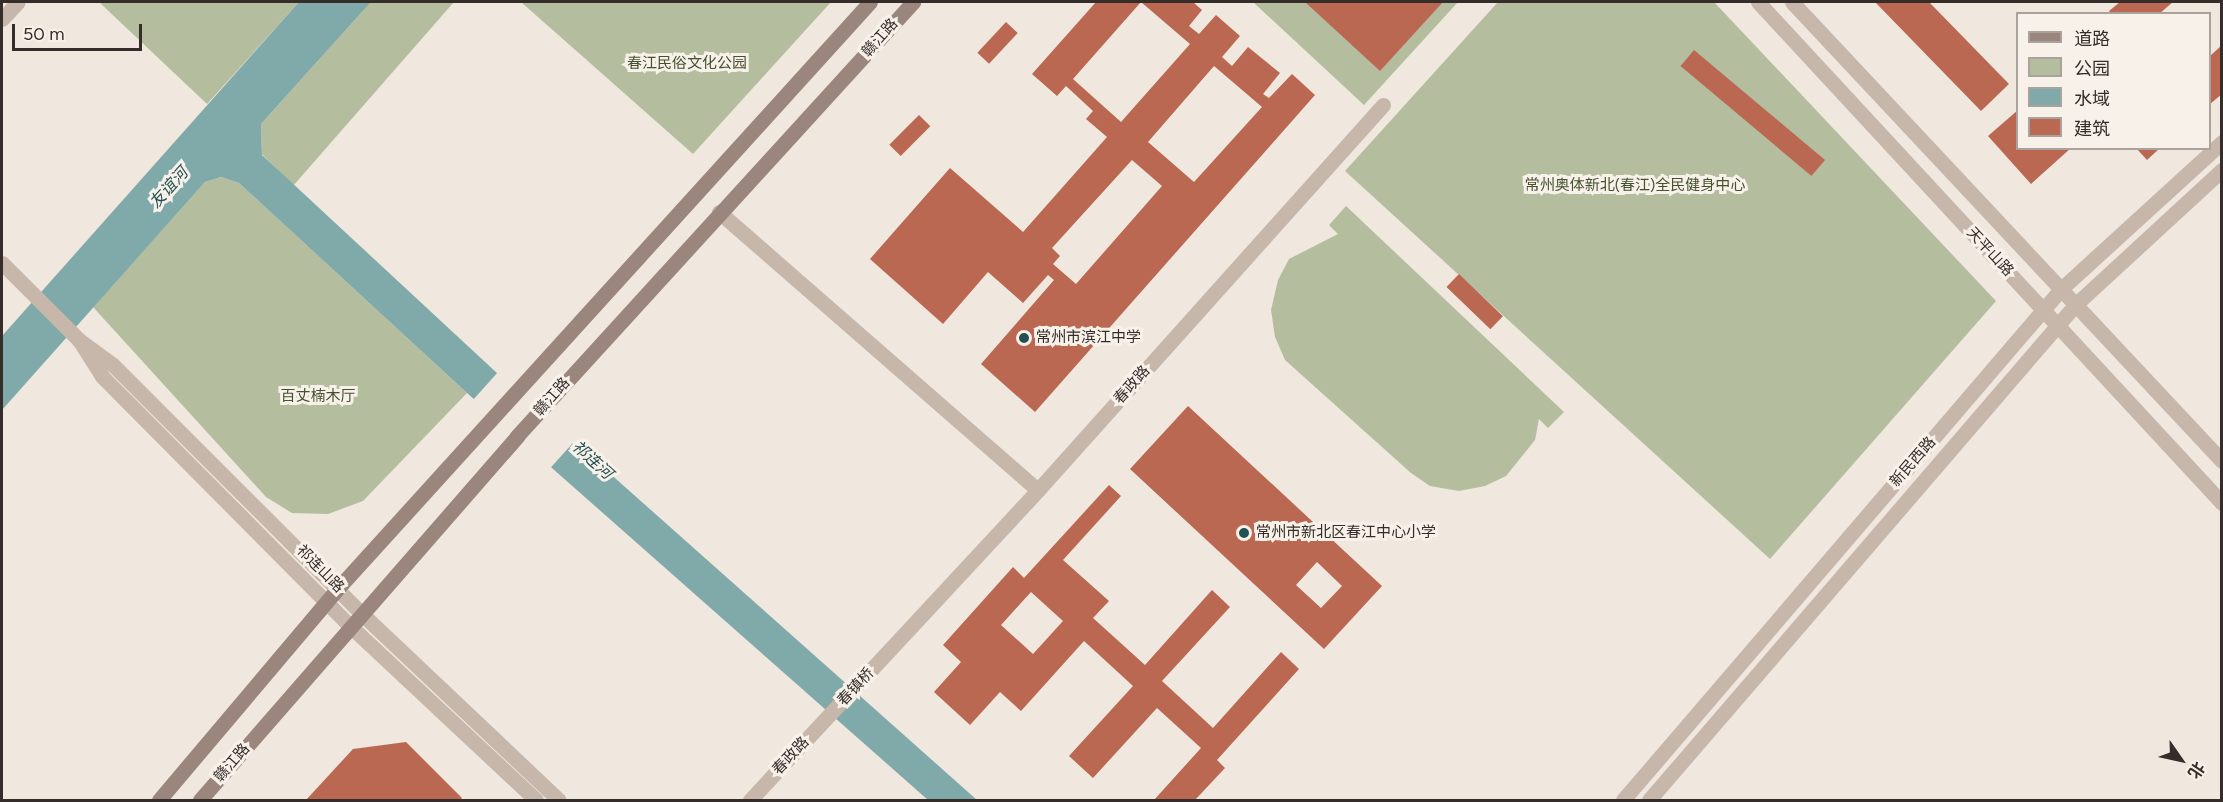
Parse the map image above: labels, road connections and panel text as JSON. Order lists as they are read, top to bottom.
{
  "streets": {
    "main road": ["赣江路"],
    "street": [
      "天平山路",
      "春政路",
      "新民西路",
      "祁连山路",
      "春镇桥"
    ]
  },
  "crossings": [
    ["赣江路", "祁连山路"],
    ["天平山路", "新民西路"],
    ["春政路", "春镇桥"]
  ],
  "water": ["友谊河", "祁连河"],
  "parks": ["春江民俗文化公园", "常州奥体新北(春江)全民健身中心", "百丈楠木厅"],
  "places": ["常州市滨江中学", "常州市新北区春江中心小学"],
  "legend": [
    "道路",
    "公园",
    "水域",
    "建筑"
  ],
  "scale_bar": "50 m",
  "north": "bottom right"
}
